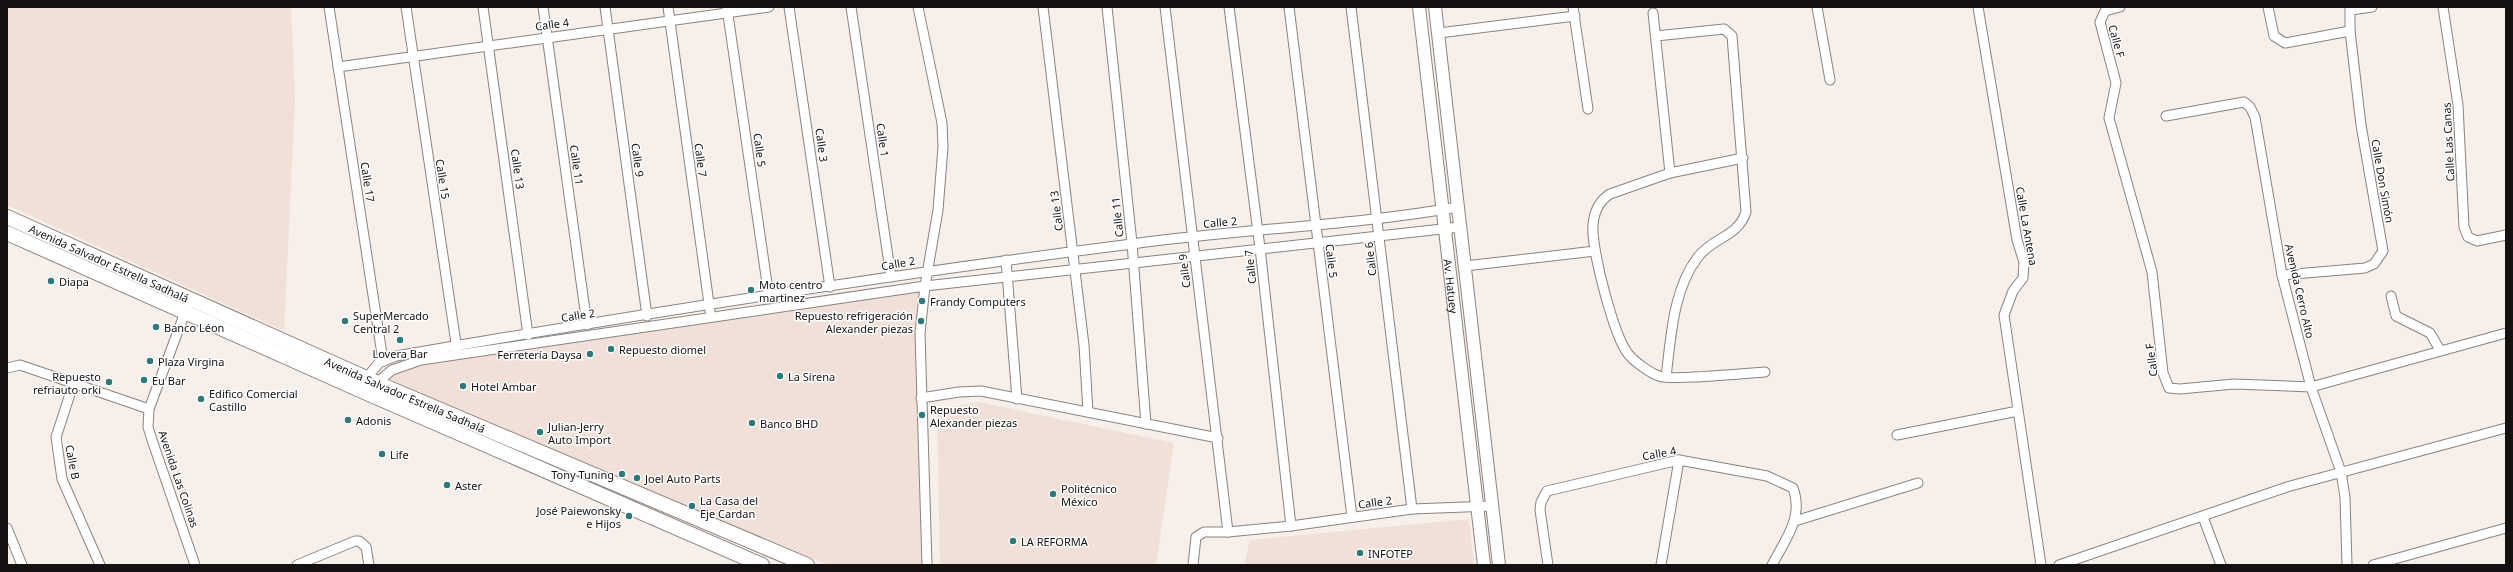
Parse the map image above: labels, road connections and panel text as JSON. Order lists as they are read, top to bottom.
{
  "streets": {
    "highway": ["Avenida Salvador Estrella Sadhalá"],
    "main road": ["Av. Hatuey"],
    "street": [
      "Calle 4",
      "Calle F",
      "Calle 1",
      "Calle Las Canas",
      "Calle 3",
      "Calle 5",
      "Calle 9",
      "Calle 7",
      "Calle 11",
      "Calle 13",
      "Calle 15",
      "Calle Don Simón",
      "Calle 17",
      "Calle 2",
      "Calle La Antena",
      "Calle 6",
      "Avenida Cerro Alto",
      "Calle B",
      "Avenida Las Colinas"
    ]
  },
  "crossings": [
    ["Calle 4", "Calle 5"],
    ["Calle 4", "Calle 9"],
    ["Calle 4", "Calle 7"],
    ["Calle 4", "Calle 11"],
    ["Calle 4", "Calle 13"],
    ["Calle 4", "Calle 15"],
    ["Calle 4", "Calle 17"],
    ["Calle F", "Avenida Cerro Alto"],
    ["Calle 1", "Calle 2"],
    ["Calle 3", "Calle 2"],
    ["Calle 5", "Calle 2"],
    ["Calle 9", "Calle 2"],
    ["Calle 7", "Calle 2"],
    ["Calle 11", "Calle 2"],
    ["Calle 13", "Calle 2"],
    ["Calle 15", "Calle 2"],
    ["Calle Don Simón", "Avenida Cerro Alto"],
    ["Calle 17", "Calle 2"],
    ["Calle 2", "Calle 6"],
    ["Calle 2", "Avenida Salvador Estrella Sadhalá"],
    ["Calle 2", "Av. Hatuey"],
    ["Avenida Salvador Estrella Sadhalá", "Avenida Las Colinas"]
  ],
  "places": [
    "Diapa",
    "Moto centro martinez",
    "Frandy Computers",
    "SuperMercado Central 2",
    "Repuesto refrigeración Alexander piezas",
    "Banco Léon",
    "Lovera Bar",
    "Repuesto diomel",
    "Ferretería Daysa",
    "Plaza Virgina",
    "La Sirena",
    "Eu Bar",
    "Repuesto refriauto orki",
    "Hotel Ambar",
    "Edifico Comercial Castillo",
    "Repuesto Alexander piezas",
    "Adonis",
    "Banco BHD",
    "Julian-Jerry Auto Import",
    "Life",
    "Tony Tuning",
    "Joel Auto Parts",
    "Aster",
    "Politécnico México",
    "La Casa del Eje Cardan",
    "José Paiewonsky e Hijos",
    "LA REFORMA",
    "INFOTEP"
  ]
}
